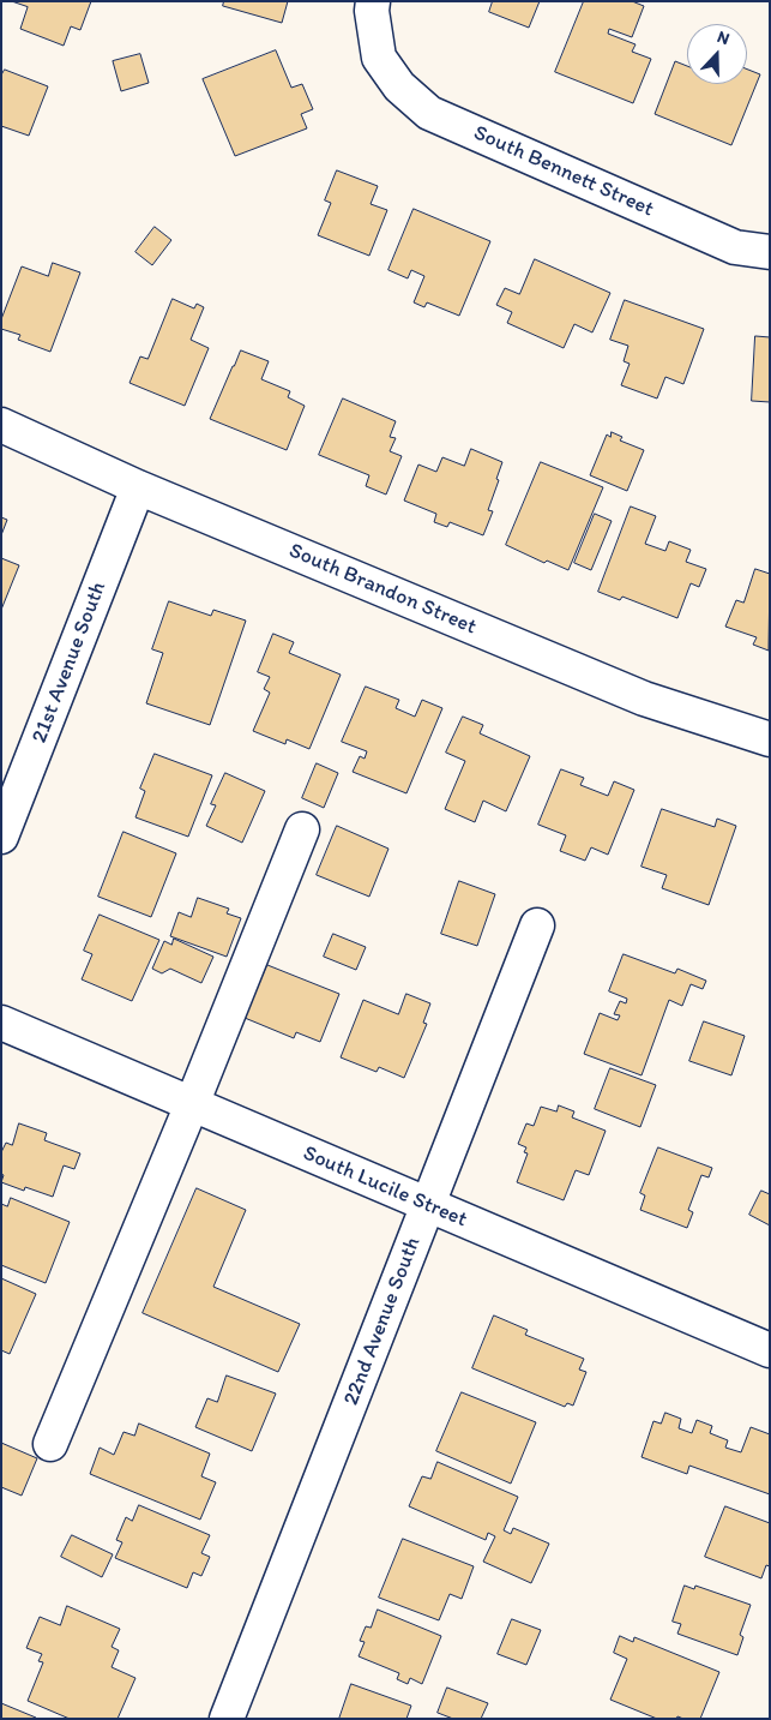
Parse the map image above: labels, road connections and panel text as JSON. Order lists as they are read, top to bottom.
{
  "streets": {
    "street": [
      "South Bennett Street",
      "South Brandon Street",
      "21st Avenue South",
      "South Lucile Street",
      "22nd Avenue South"
    ]
  },
  "crossings": [
    ["South Brandon Street", "21st Avenue South"],
    ["South Lucile Street", "22nd Avenue South"]
  ],
  "north": "top"
}
